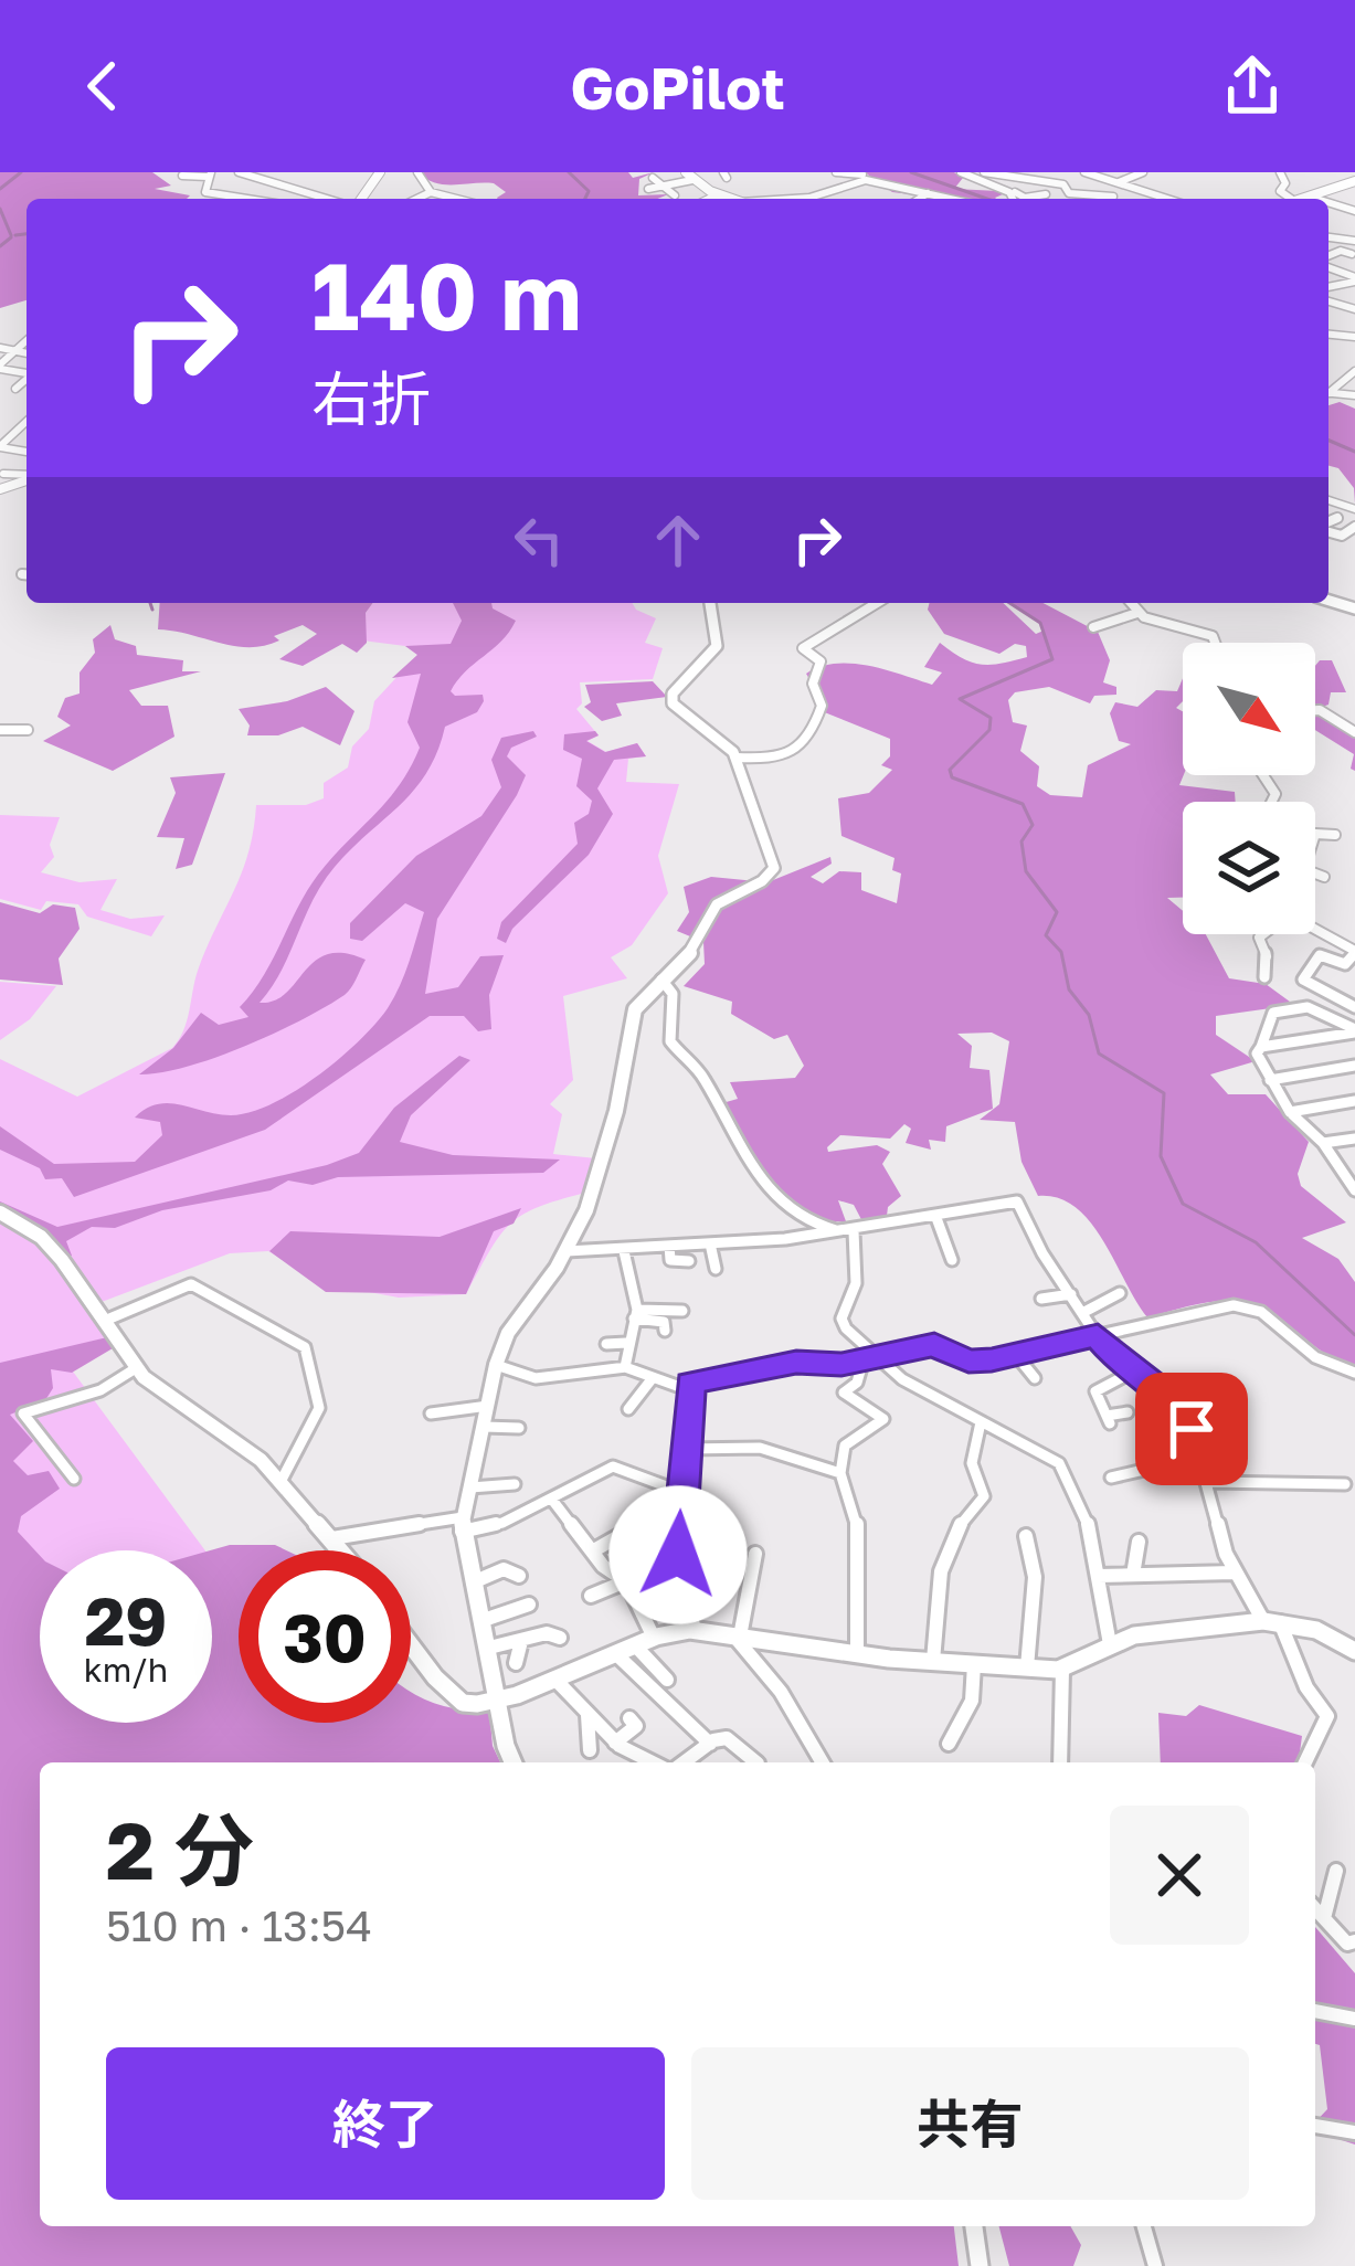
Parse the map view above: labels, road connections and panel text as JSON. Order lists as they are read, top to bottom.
{
  "north": "bottom right",
  "page": {
    "header": "GoPilot",
    "turn": ["140 m", "右折"],
    "speed": "29 km/h",
    "limit": "30",
    "heading": ["2 分", "510 m · 13:54"],
    "buttons": ["終了", "共有"]
  }
}
